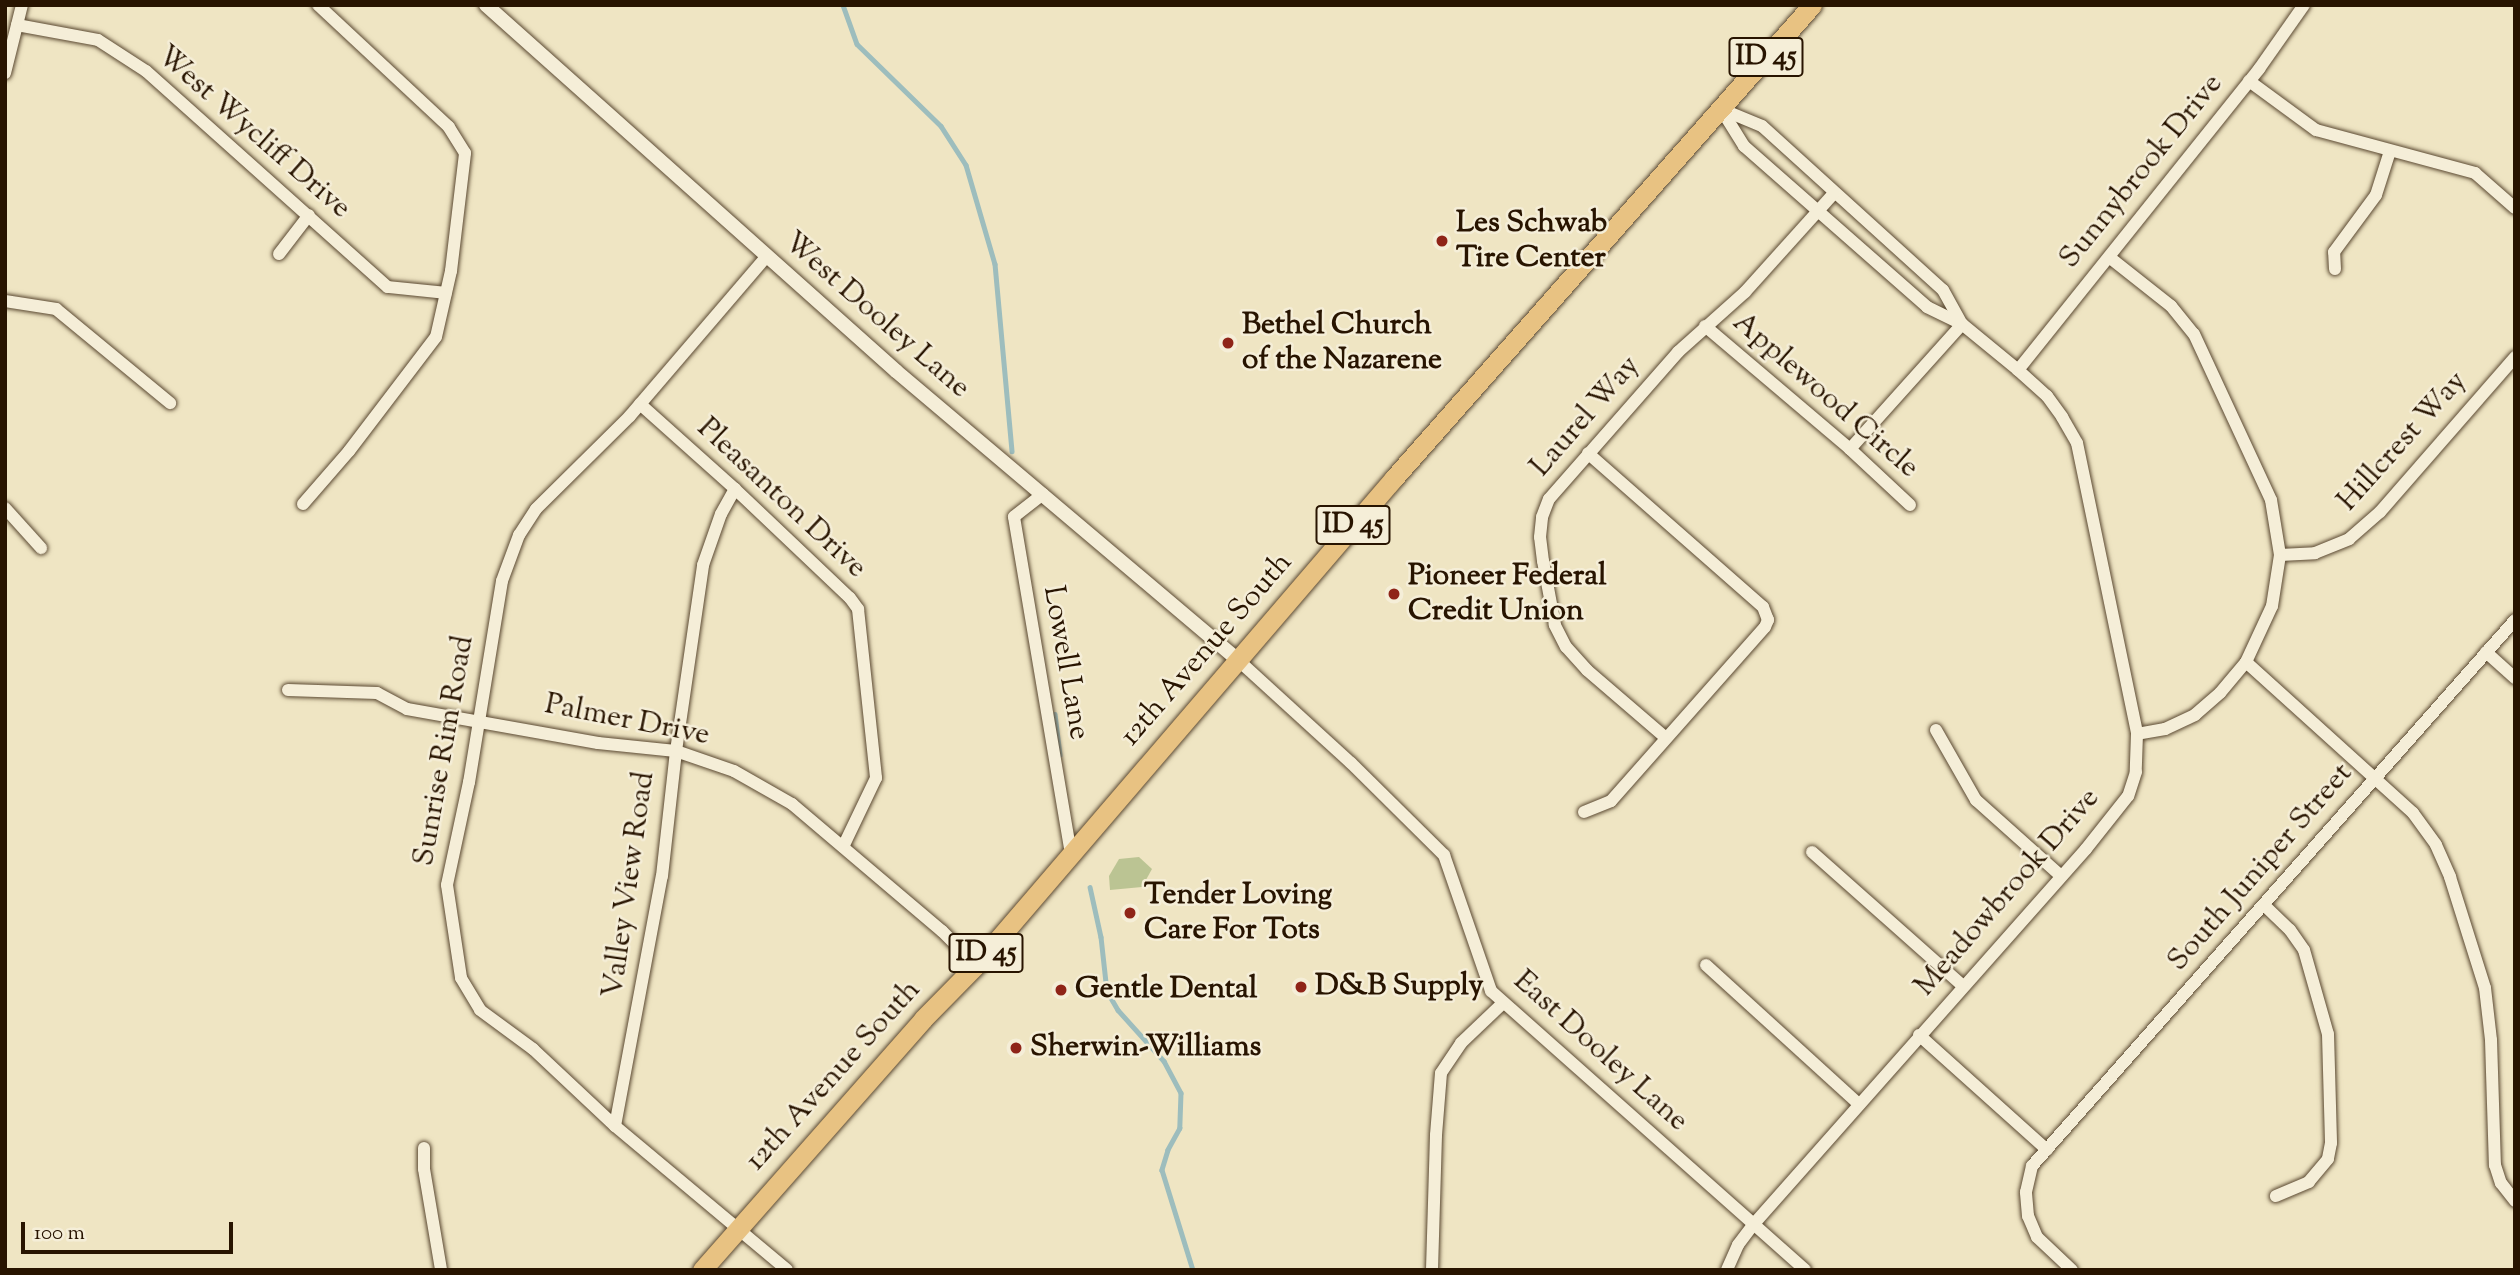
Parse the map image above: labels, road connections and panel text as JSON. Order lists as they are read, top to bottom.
{
  "streets": {
    "main road": ["ID 45", "12th Avenue South"],
    "street": [
      "West Wycliff Drive",
      "Sunnybrook Drive",
      "West Dooley Lane",
      "Applewood Circle",
      "Laurel Way",
      "Hillcrest Way",
      "Pleasanton Drive",
      "Lowell Lane",
      "Palmer Drive",
      "Sunrise Rim Road",
      "South Juniper Street",
      "Valley View Road",
      "Meadowbrook Drive",
      "East Dooley Lane"
    ]
  },
  "crossings": [
    ["Sunnybrook Drive", "Meadowbrook Drive"],
    ["West Dooley Lane", "12th Avenue South"],
    ["West Dooley Lane", "Lowell Lane"],
    ["West Dooley Lane", "Sunrise Rim Road"],
    ["West Dooley Lane", "East Dooley Lane"],
    ["Applewood Circle", "Laurel Way"],
    ["Laurel Way", "Meadowbrook Drive"],
    ["Pleasanton Drive", "Palmer Drive"],
    ["Pleasanton Drive", "Sunrise Rim Road"],
    ["Pleasanton Drive", "Valley View Road"],
    ["12th Avenue South", "Lowell Lane"],
    ["12th Avenue South", "Palmer Drive"],
    ["12th Avenue South", "Sunrise Rim Road"],
    ["12th Avenue South", "Meadowbrook Drive"],
    ["12th Avenue South", "East Dooley Lane"],
    ["Palmer Drive", "Sunrise Rim Road"],
    ["Palmer Drive", "Valley View Road"],
    ["Sunrise Rim Road", "Valley View Road"],
    ["Meadowbrook Drive", "East Dooley Lane"]
  ],
  "places": [
    "Les Schwab Tire Center",
    "Bethel Church of the Nazarene",
    "Pioneer Federal Credit Union",
    "Tender Loving Care For Tots",
    "D&B Supply",
    "Gentle Dental",
    "Sherwin-Williams"
  ],
  "scale_bar": "100 m"
}
